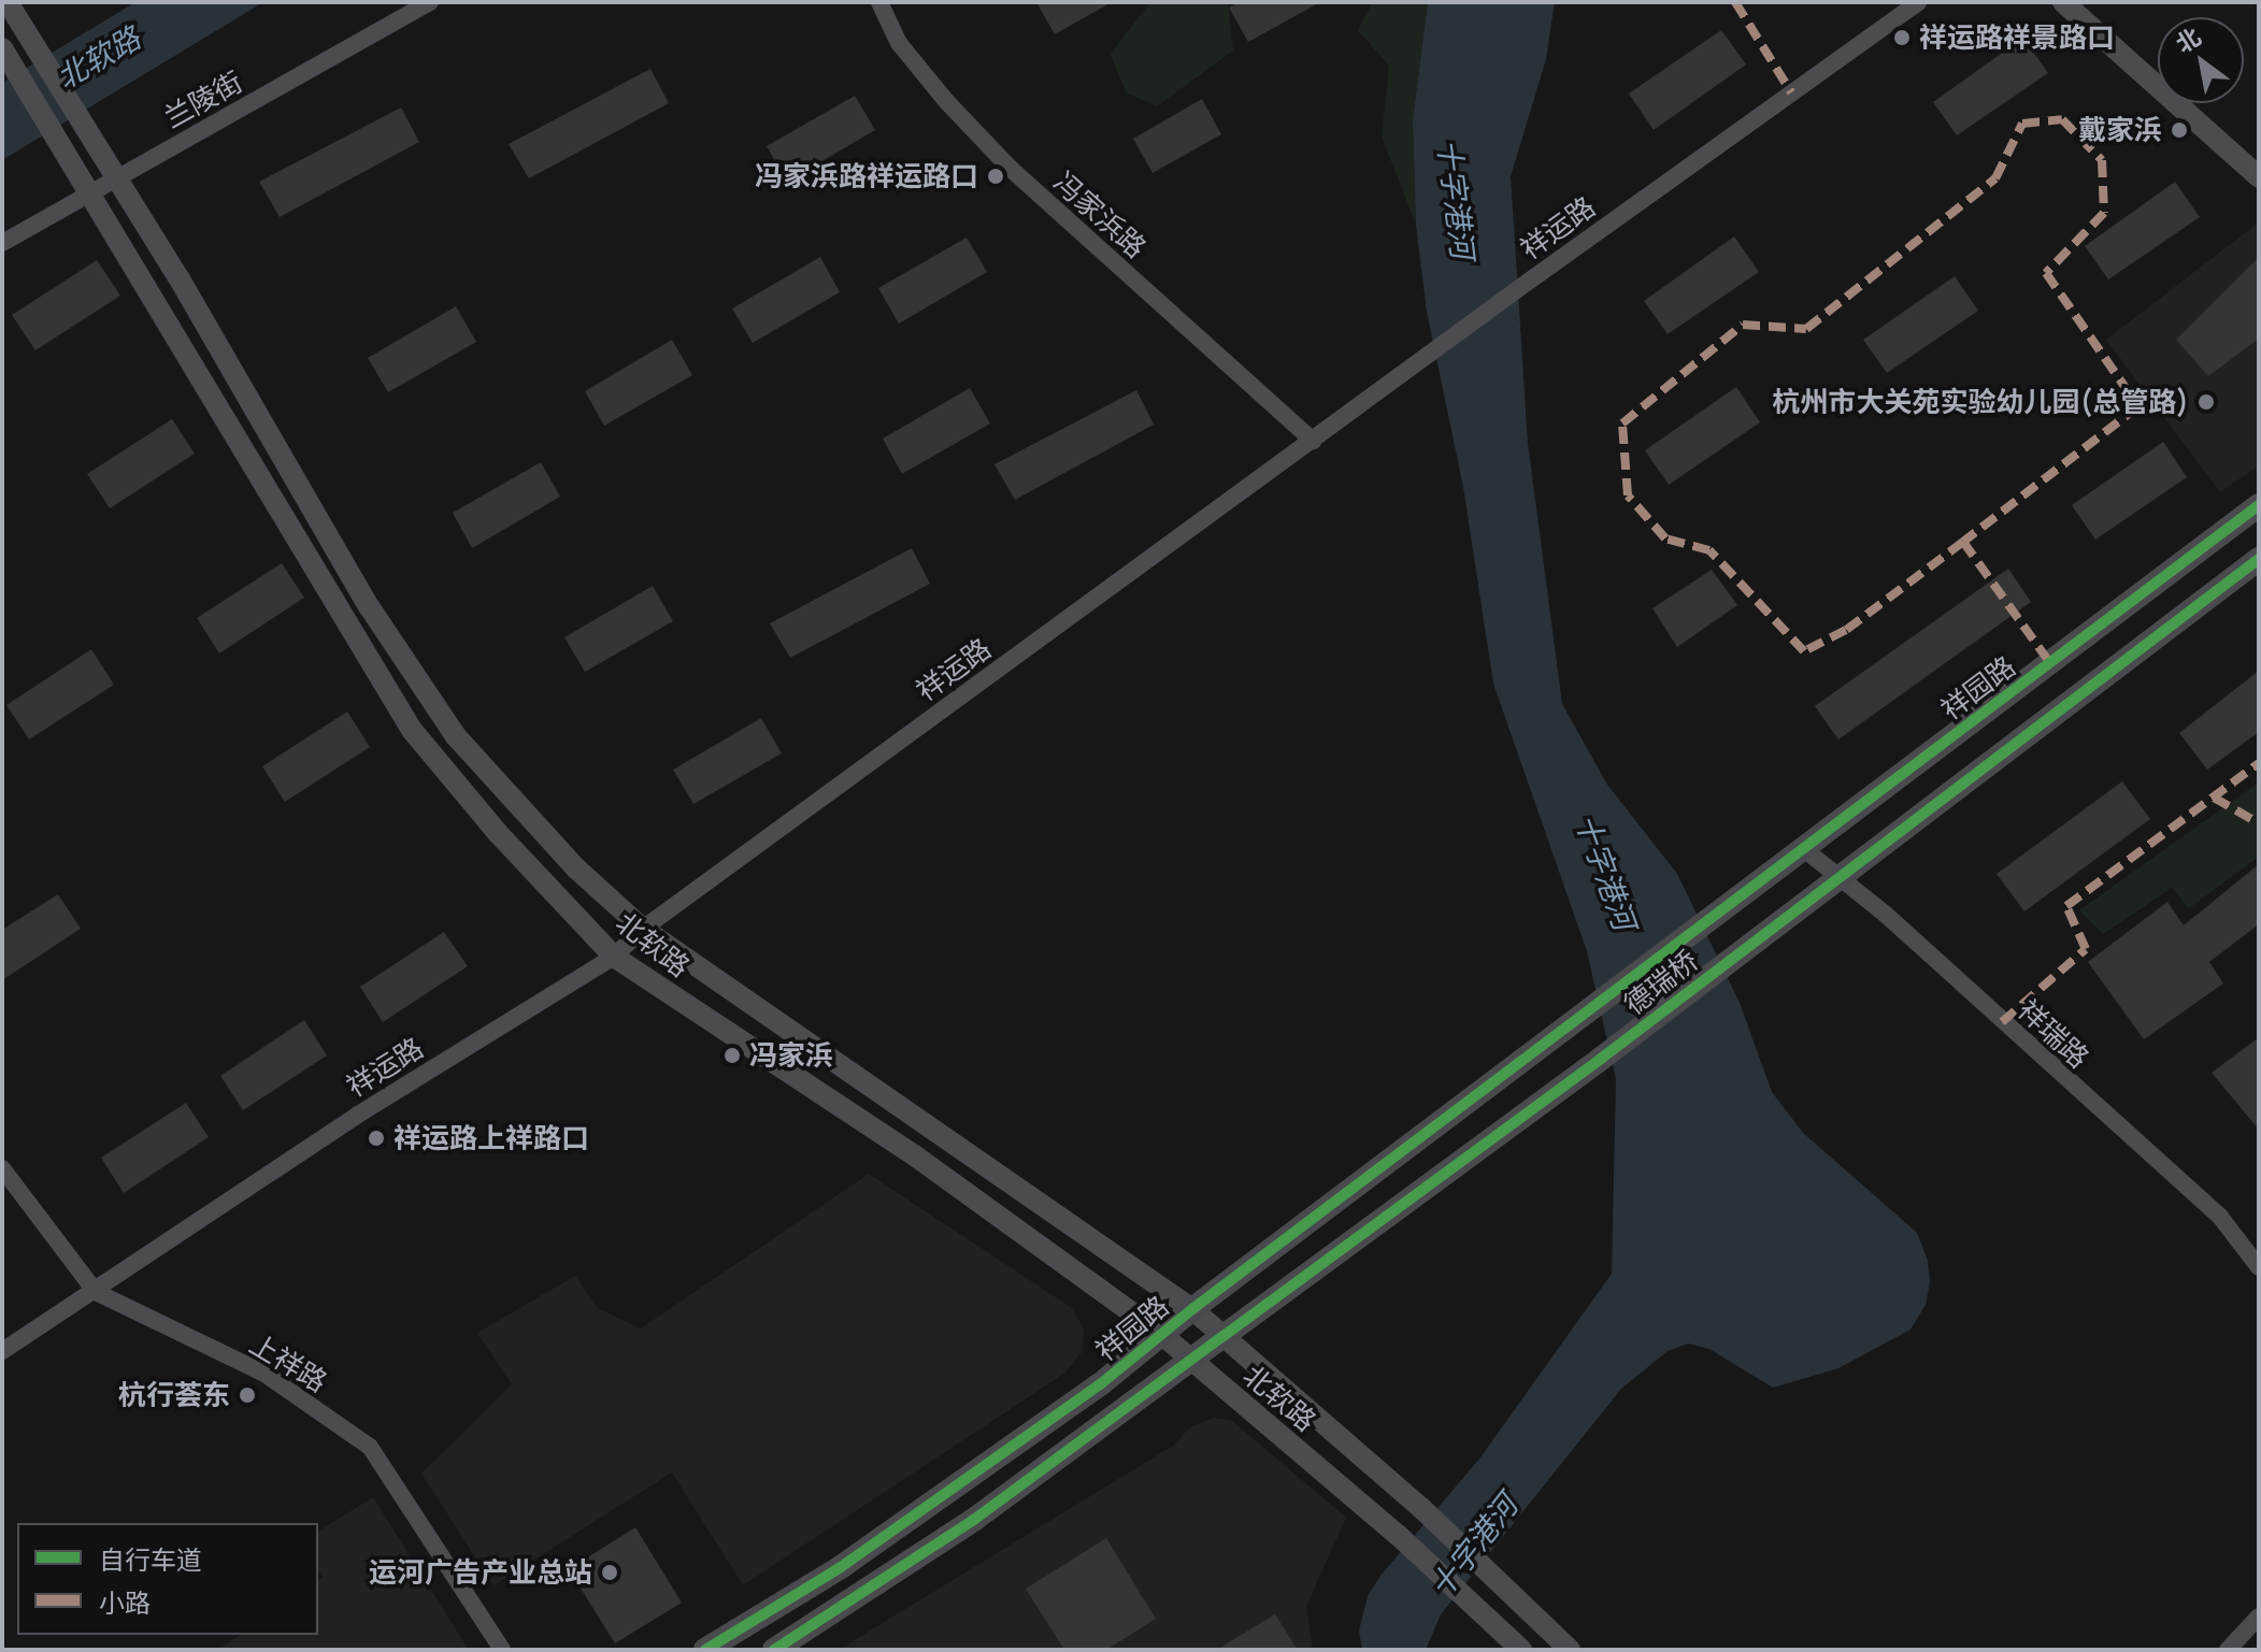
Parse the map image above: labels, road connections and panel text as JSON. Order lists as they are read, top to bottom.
{
  "streets": {
    "main road": ["祥园路", "德瑞桥"],
    "street": [
      "兰陵街",
      "冯家浜路",
      "祥运路",
      "北软路",
      "祥瑞路",
      "上祥路"
    ]
  },
  "crossings": [
    ["兰陵街", "北软路"],
    ["冯家浜路", "祥运路"],
    ["祥运路", "北软路"],
    ["祥运路", "上祥路"],
    ["祥园路", "北软路"],
    ["祥园路", "德瑞桥"],
    ["祥园路", "祥瑞路"],
    ["德瑞桥", "祥瑞路"]
  ],
  "water": ["北软路", "十字港河"],
  "places": [
    "祥运路祥景路口",
    "戴家浜",
    "冯家浜路祥运路口",
    "杭州市大关苑实验幼儿园(总管路)",
    "冯家浜",
    "祥运路上祥路口",
    "杭行荟东",
    "运河广告产业总站"
  ],
  "legend": ["自行车道", "小路"],
  "north": "top left"
}
